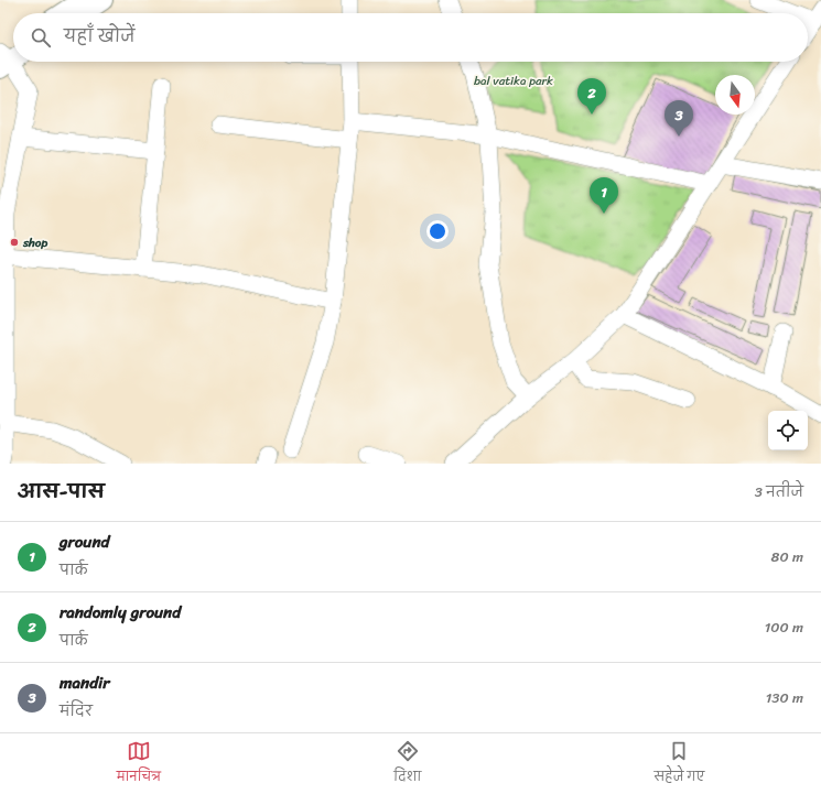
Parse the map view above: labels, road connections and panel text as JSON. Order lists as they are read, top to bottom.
{
  "parks": ["bal vatika park"],
  "places": ["shop"],
  "north": "bottom",
  "page": {
    "search": "यहाँ खोजें",
    "pins": ["2", "3", "1"],
    "heading": ["आस-पास", "3 नतीजे"],
    "list": [
      {
        "mark": "1",
        "name": "ground",
        "note": "पार्क",
        "value": "80 m"
      },
      {
        "mark": "2",
        "name": "randomly ground",
        "note": "पार्क",
        "value": "100 m"
      },
      {
        "mark": "3",
        "name": "mandir",
        "note": "मंदिर",
        "value": "130 m"
      }
    ],
    "nav": ["मानचित्र", "दिशा", "सहेजे गए"]
  }
}
